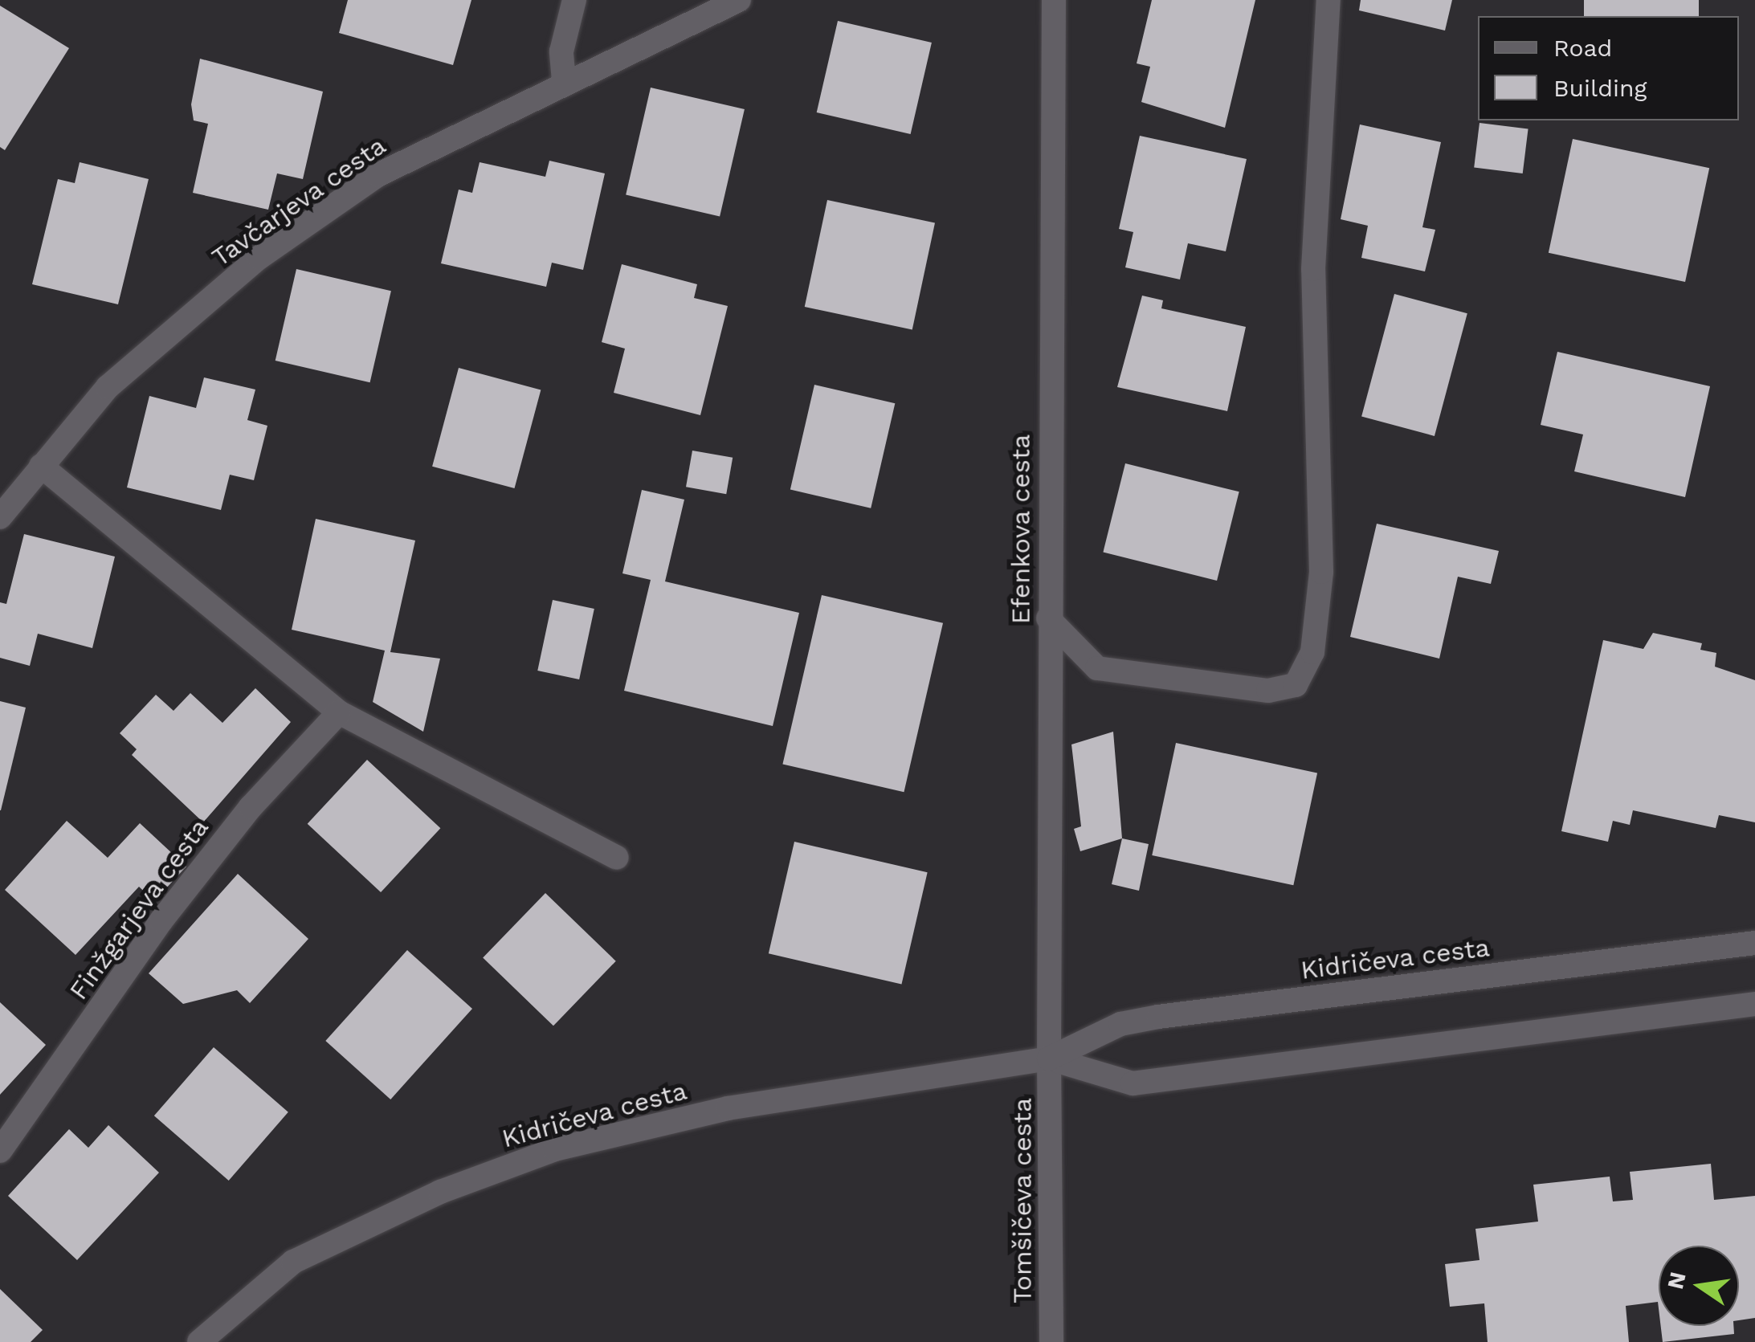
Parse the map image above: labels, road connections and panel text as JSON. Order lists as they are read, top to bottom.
{
  "streets": {
    "street": [
      "Tavčarjeva cesta",
      "Efenkova cesta",
      "Finžgarjeva cesta",
      "Kidričeva cesta",
      "Tomšičeva cesta"
    ]
  },
  "crossings": [
    ["Efenkova cesta", "Kidričeva cesta"],
    ["Efenkova cesta", "Tomšičeva cesta"],
    ["Kidričeva cesta", "Tomšičeva cesta"]
  ],
  "legend": ["Road", "Building"],
  "north": "left"
}
